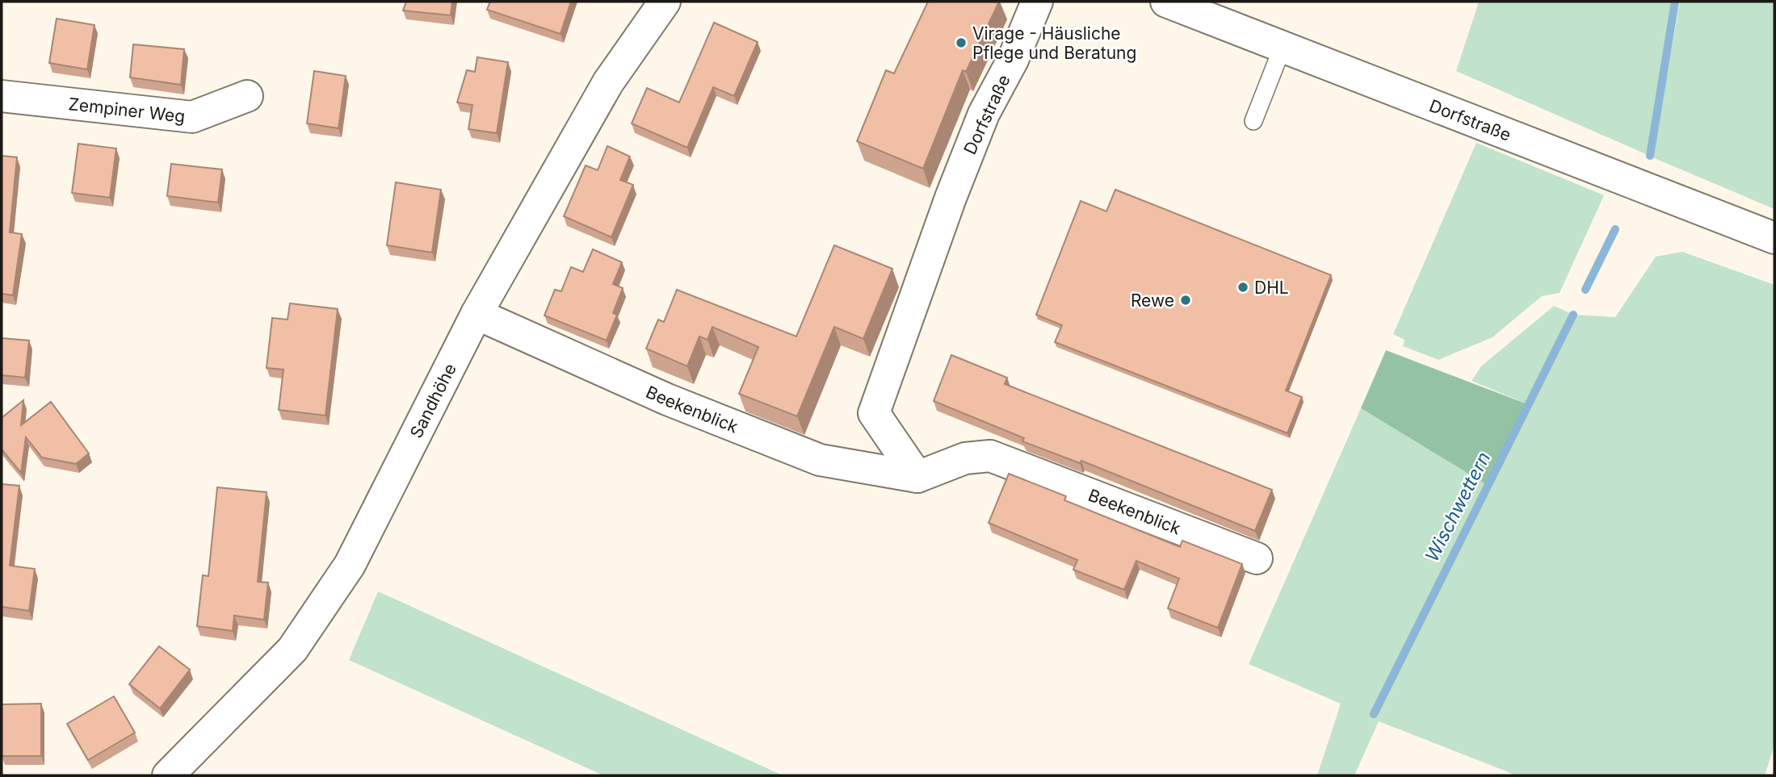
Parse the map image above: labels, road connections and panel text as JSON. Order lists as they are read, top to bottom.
{
  "streets": {
    "street": [
      "Zempiner Weg",
      "Dorfstraße",
      "Sandhöhe",
      "Beekenblick"
    ]
  },
  "crossings": [
    ["Dorfstraße", "Beekenblick"],
    ["Sandhöhe", "Beekenblick"]
  ],
  "water": ["Wischwettern"],
  "places": ["Virage - Häusliche Pflege und Beratung", "DHL", "Rewe"]
}
